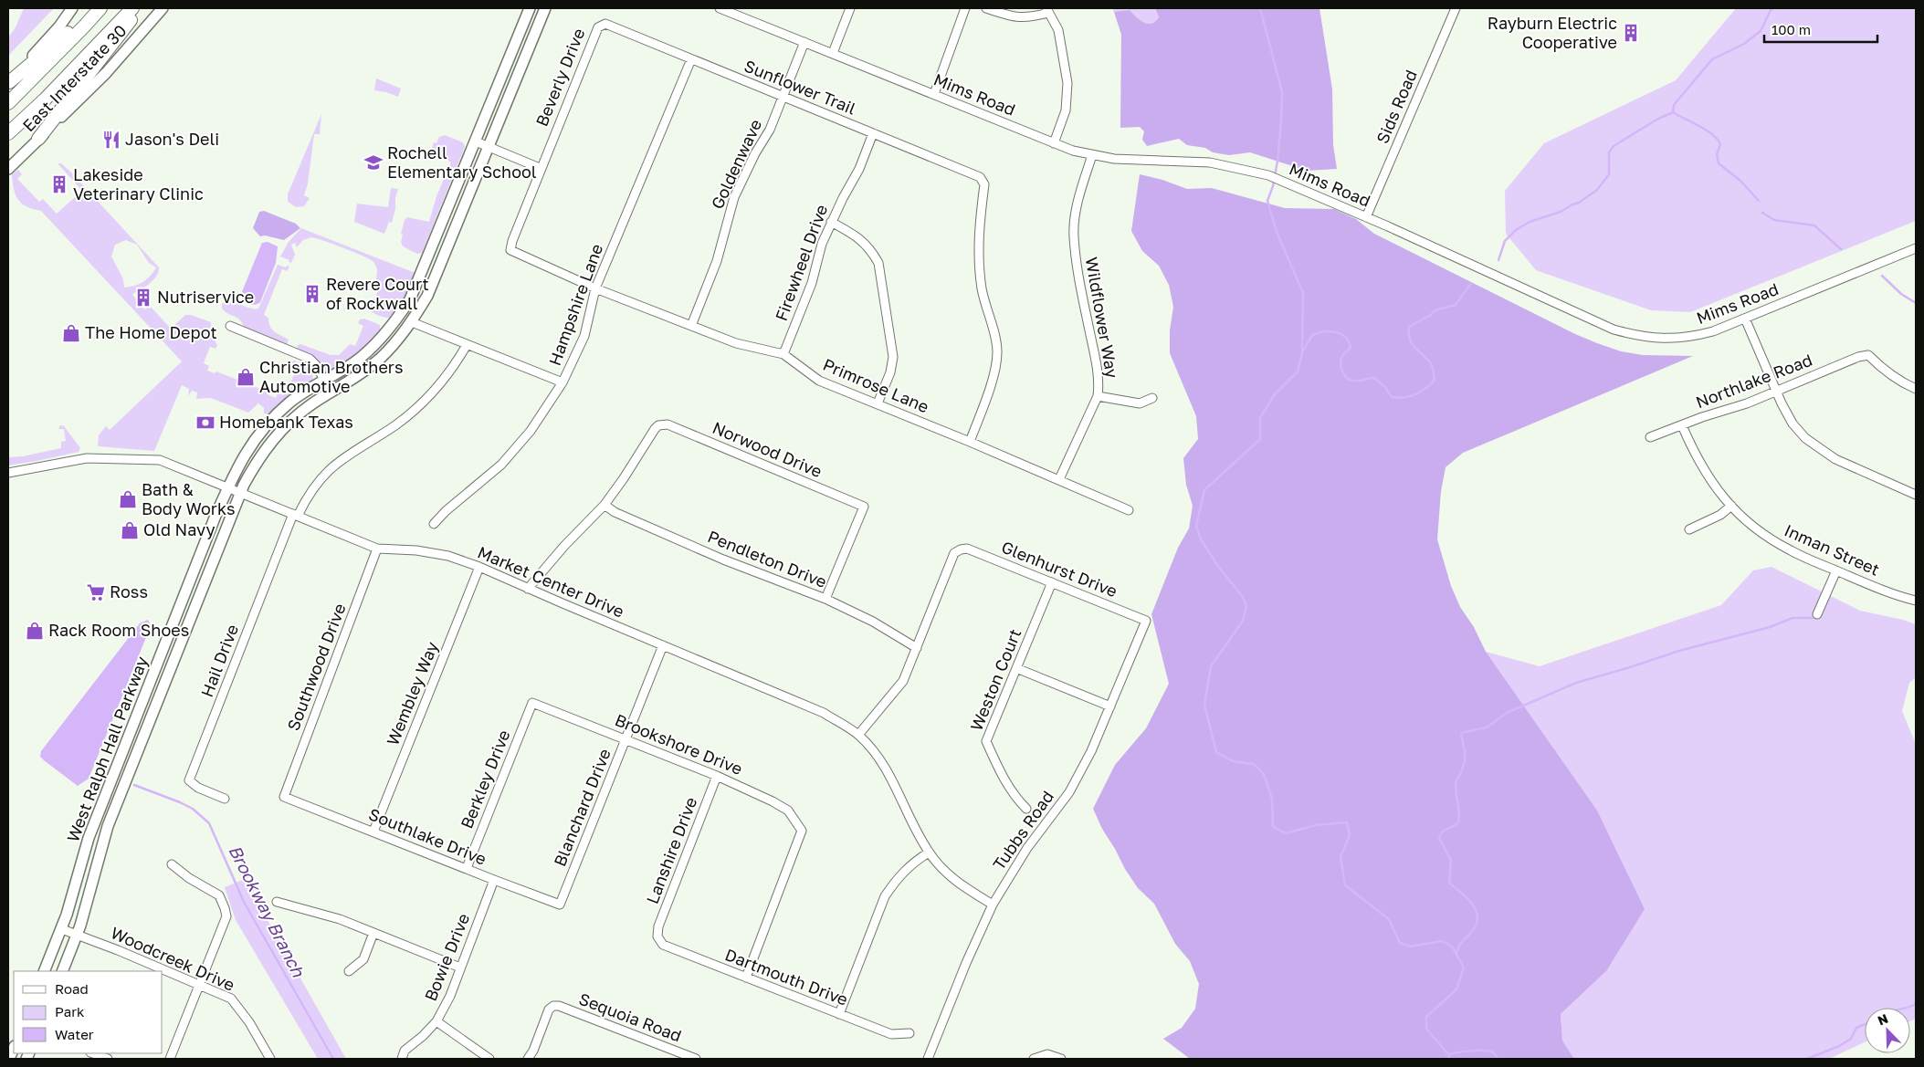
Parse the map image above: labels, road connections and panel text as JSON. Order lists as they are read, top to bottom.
{
  "streets": {
    "main road": ["East Interstate 30", "West Ralph Hall Parkway"],
    "street": [
      "Beverly Drive",
      "Sunflower Trail",
      "Mims Road",
      "Sids Road",
      "Goldenwave",
      "Firewheel Drive",
      "Hampshire Lane",
      "Wildflower Way",
      "Northlake Road",
      "Primrose Lane",
      "Norwood Drive",
      "Inman Street",
      "Pendleton Drive",
      "Glenhurst Drive",
      "Market Center Drive",
      "Hail Drive",
      "Southwood Drive",
      "Weston Court",
      "Wembley Way",
      "Brookshore Drive",
      "Berkley Drive",
      "Blanchard Drive",
      "Tubbs Road",
      "Southlake Drive",
      "Lanshire Drive",
      "Bowie Drive",
      "Woodcreek Drive",
      "Dartmouth Drive",
      "Sequoia Road"
    ]
  },
  "crossings": [
    ["Beverly Drive", "Sunflower Trail"],
    ["Beverly Drive", "Primrose Lane"],
    ["Sunflower Trail", "Goldenwave"],
    ["Sunflower Trail", "Firewheel Drive"],
    ["Sunflower Trail", "Hampshire Lane"],
    ["Sunflower Trail", "Primrose Lane"],
    ["Mims Road", "Sids Road"],
    ["Mims Road", "Goldenwave"],
    ["Mims Road", "Wildflower Way"],
    ["Goldenwave", "Primrose Lane"],
    ["Firewheel Drive", "Primrose Lane"],
    ["Hampshire Lane", "Primrose Lane"],
    ["Wildflower Way", "Primrose Lane"],
    ["Northlake Road", "Inman Street"],
    ["Norwood Drive", "Pendleton Drive"],
    ["Pendleton Drive", "Glenhurst Drive"],
    ["Glenhurst Drive", "Weston Court"],
    ["Glenhurst Drive", "Tubbs Road"],
    ["Market Center Drive", "Hail Drive"],
    ["Market Center Drive", "Southwood Drive"],
    ["Market Center Drive", "Wembley Way"],
    ["Market Center Drive", "West Ralph Hall Parkway"],
    ["Market Center Drive", "Blanchard Drive"],
    ["Market Center Drive", "Tubbs Road"],
    ["Southwood Drive", "Southlake Drive"],
    ["Wembley Way", "Southlake Drive"],
    ["Brookshore Drive", "Berkley Drive"],
    ["Brookshore Drive", "Blanchard Drive"],
    ["Brookshore Drive", "Lanshire Drive"],
    ["Brookshore Drive", "Dartmouth Drive"],
    ["West Ralph Hall Parkway", "Woodcreek Drive"],
    ["Berkley Drive", "Southlake Drive"],
    ["Blanchard Drive", "Southlake Drive"],
    ["Southlake Drive", "Bowie Drive"],
    ["Lanshire Drive", "Dartmouth Drive"]
  ],
  "water": ["Brookway Branch"],
  "places": {
    "building": [
      "Rayburn Electric Cooperative",
      "Lakeside Veterinary Clinic",
      "Revere Court of Rockwall",
      "Nutriservice"
    ],
    "restaurant": ["Jason's Deli"],
    "school or university": ["Rochell Elementary School"],
    "shop": [
      "The Home Depot",
      "Christian Brothers Automotive",
      "Bath & Body Works",
      "Old Navy",
      "Rack Room Shoes"
    ],
    "bank": ["Homebank Texas"],
    "supermarket": ["Ross"]
  },
  "legend": ["Road", "Park", "Water"],
  "scale_bar": "100 m",
  "north": "top left"
}
